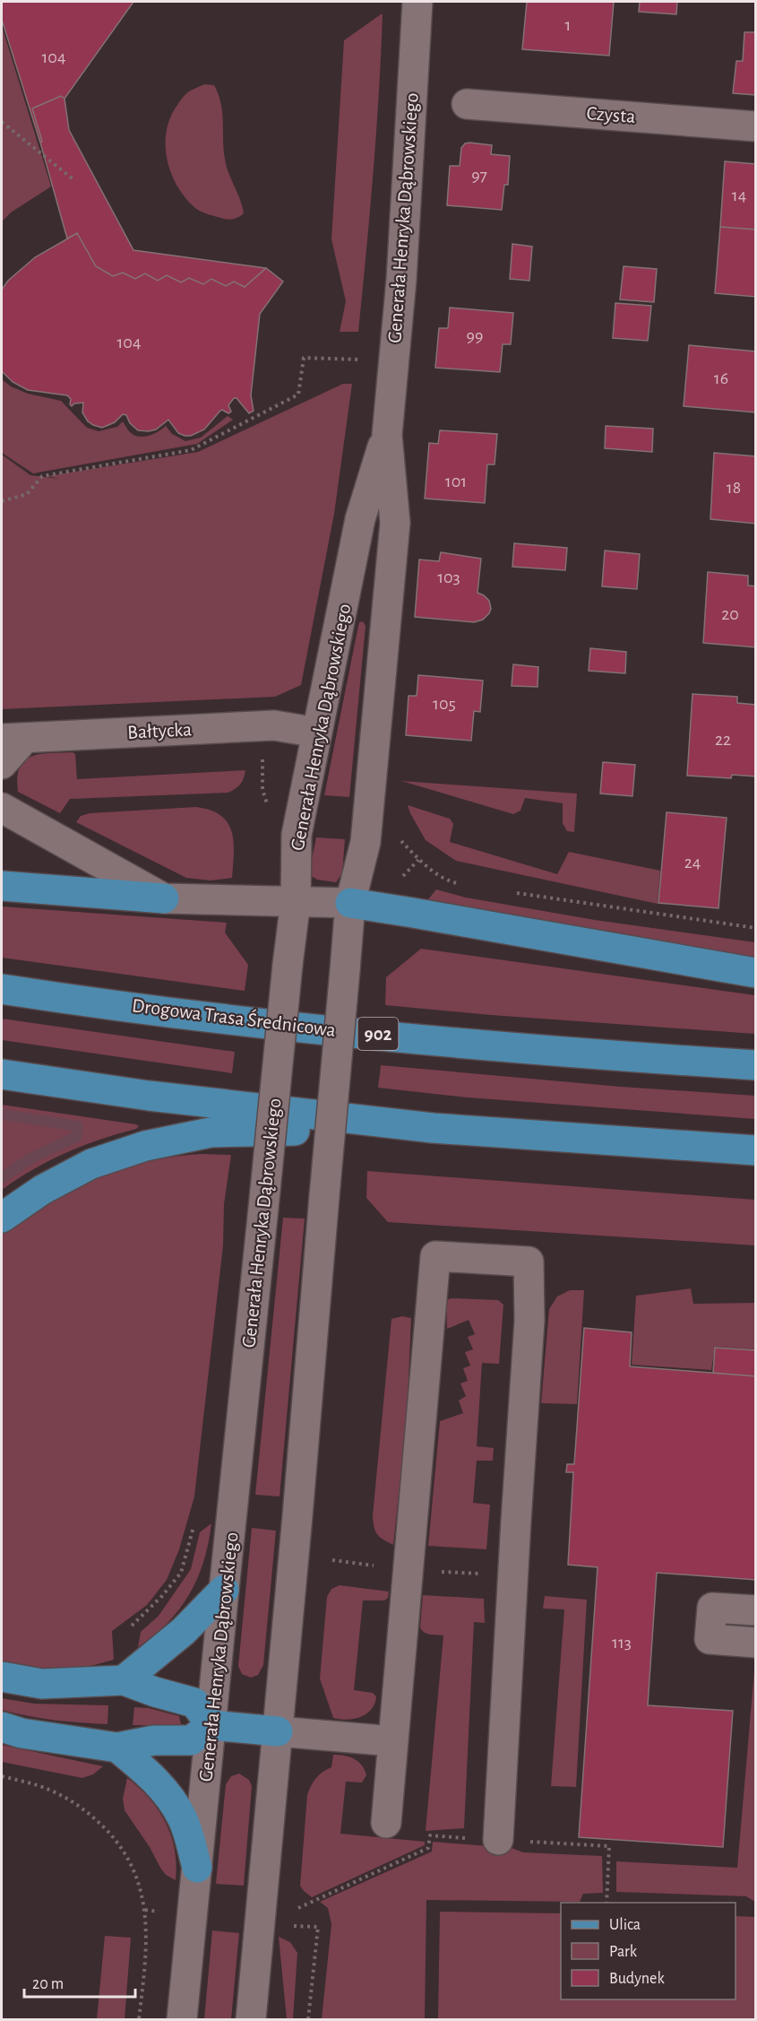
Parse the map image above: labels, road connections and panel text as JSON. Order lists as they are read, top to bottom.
{
  "streets": {
    "main road": ["Drogowa Trasa Średnicowa", "902"],
    "street": ["Czysta", "Generała Henryka Dąbrowskiego", "Bałtycka"]
  },
  "crossings": [
    ["Generała Henryka Dąbrowskiego", "Bałtycka"]
  ],
  "house_numbers": [
    "1",
    "104",
    "97",
    "14",
    "99",
    "104",
    "16",
    "101",
    "18",
    "103",
    "20",
    "105",
    "22",
    "24",
    "113"
  ],
  "legend": ["Ulica", "Park", "Budynek"],
  "scale_bar": "20 m"
}
